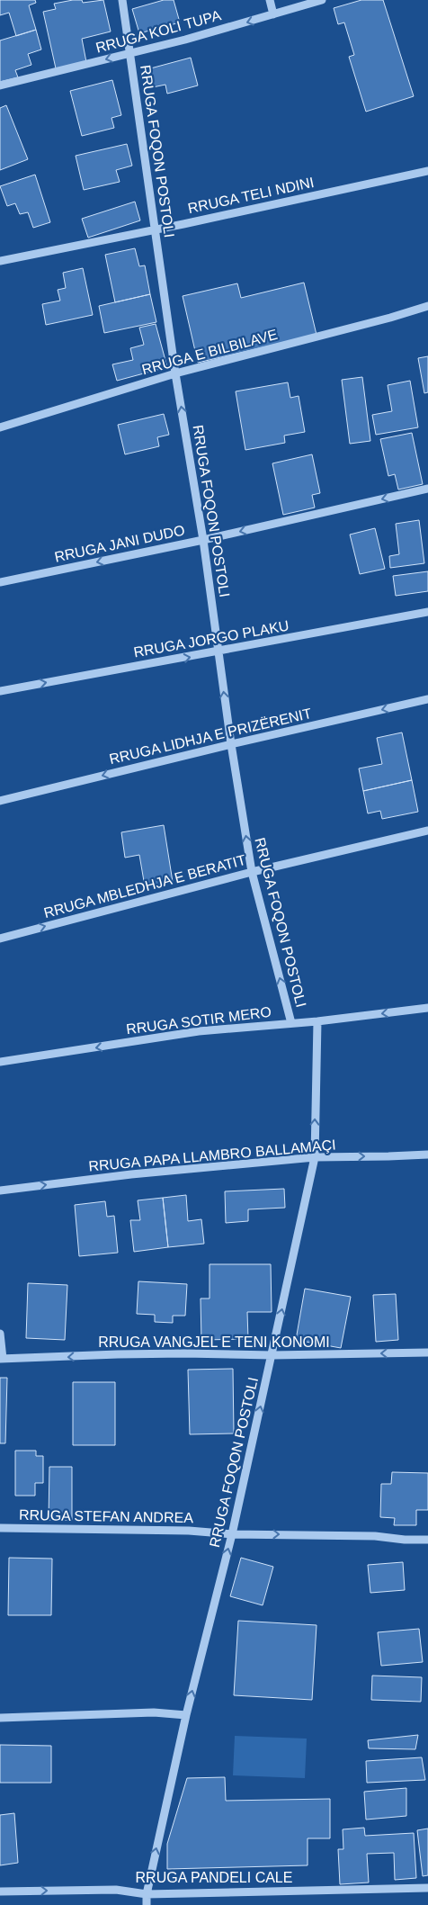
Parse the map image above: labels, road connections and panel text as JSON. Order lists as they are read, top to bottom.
{
  "streets": {
    "street": [
      "RRUGA KOLI TUPA",
      "RRUGA FOQON POSTOLI",
      "RRUGA TELI NDINI",
      "RRUGA E BILBILAVE",
      "RRUGA JANI DUDO",
      "RRUGA JORGO PLAKU",
      "RRUGA LIDHJA E PRIZËRENIT",
      "RRUGA MBLEDHJA E BERATIT",
      "RRUGA SOTIR MERO",
      "RRUGA PAPA LLAMBRO BALLAMAÇI",
      "RRUGA VANGJEL E TENI KONOMI",
      "RRUGA STEFAN ANDREA",
      "RRUGA PANDELI CALE"
    ]
  },
  "crossings": [
    ["RRUGA KOLI TUPA", "RRUGA FOQON POSTOLI"],
    ["RRUGA FOQON POSTOLI", "RRUGA TELI NDINI"],
    ["RRUGA FOQON POSTOLI", "RRUGA E BILBILAVE"],
    ["RRUGA FOQON POSTOLI", "RRUGA JANI DUDO"],
    ["RRUGA FOQON POSTOLI", "RRUGA JORGO PLAKU"],
    ["RRUGA FOQON POSTOLI", "RRUGA LIDHJA E PRIZËRENIT"],
    ["RRUGA FOQON POSTOLI", "RRUGA MBLEDHJA E BERATIT"],
    ["RRUGA FOQON POSTOLI", "RRUGA SOTIR MERO"],
    ["RRUGA FOQON POSTOLI", "RRUGA PAPA LLAMBRO BALLAMAÇI"],
    ["RRUGA FOQON POSTOLI", "RRUGA VANGJEL E TENI KONOMI"],
    ["RRUGA FOQON POSTOLI", "RRUGA STEFAN ANDREA"],
    ["RRUGA FOQON POSTOLI", "RRUGA PANDELI CALE"]
  ],
  "one_way": [
    "RRUGA KOLI TUPA",
    "RRUGA FOQON POSTOLI",
    "RRUGA JANI DUDO",
    "RRUGA JORGO PLAKU",
    "RRUGA LIDHJA E PRIZËRENIT",
    "RRUGA MBLEDHJA E BERATIT",
    "RRUGA SOTIR MERO",
    "RRUGA PAPA LLAMBRO BALLAMAÇI",
    "RRUGA VANGJEL E TENI KONOMI",
    "RRUGA STEFAN ANDREA"
  ]
}
